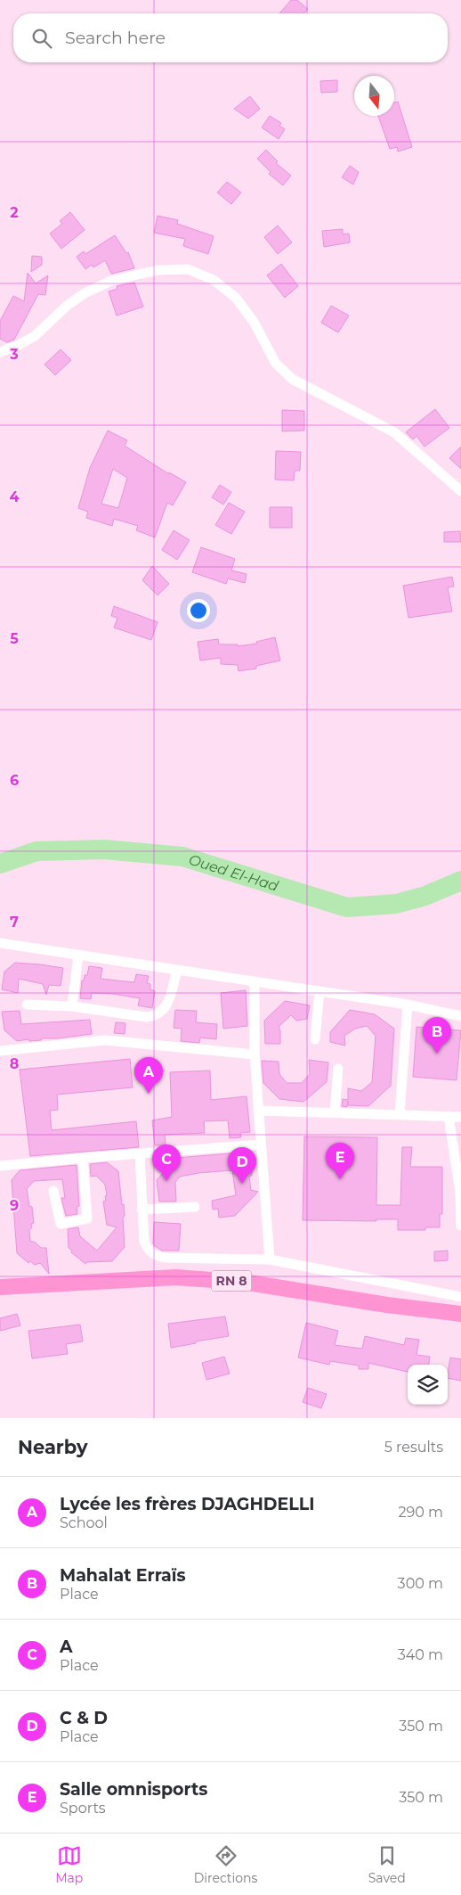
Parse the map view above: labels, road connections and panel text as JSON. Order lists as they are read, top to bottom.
{
  "streets": {
    "main road": ["RN 8"]
  },
  "water": ["Oued El-Had"],
  "north": "bottom",
  "page": {
    "search": "Search here",
    "pins": [
      "B",
      "A",
      "E",
      "C",
      "D"
    ],
    "heading": ["Nearby", "5 results"],
    "list": [
      {
        "mark": "A",
        "name": "Lycée les frères DJAGHDELLI",
        "note": "School",
        "value": "290 m"
      },
      {
        "mark": "B",
        "name": "Mahalat Erraïs",
        "note": "Place",
        "value": "300 m"
      },
      {
        "mark": "C",
        "name": "A",
        "note": "Place",
        "value": "340 m"
      },
      {
        "mark": "D",
        "name": "C & D",
        "note": "Place",
        "value": "350 m"
      },
      {
        "mark": "E",
        "name": "Salle omnisports",
        "note": "Sports",
        "value": "350 m"
      }
    ],
    "nav": ["Map", "Directions", "Saved"]
  },
  "grid": {
    "rows": [
      "2",
      "3",
      "4",
      "5",
      "6",
      "7",
      "8",
      "9"
    ]
  }
}
